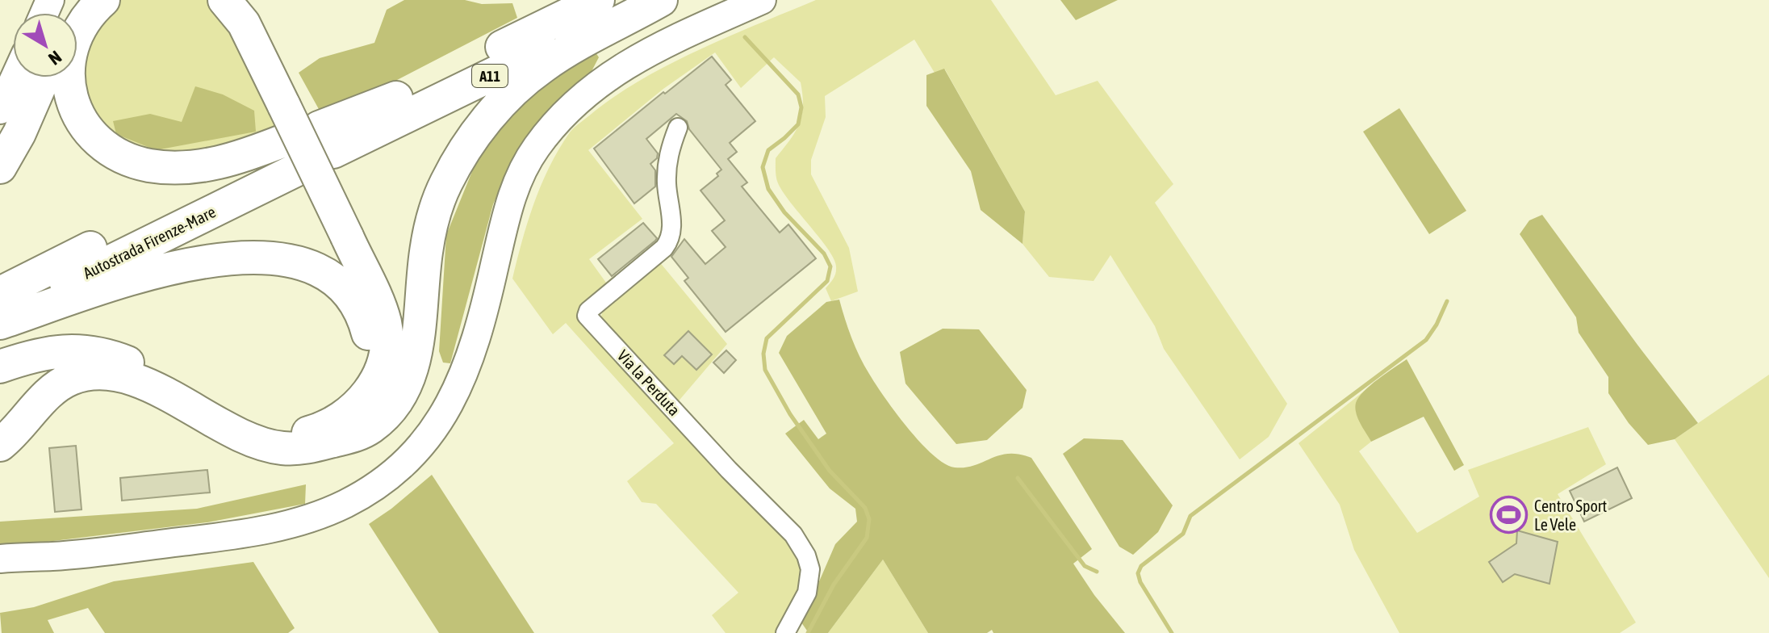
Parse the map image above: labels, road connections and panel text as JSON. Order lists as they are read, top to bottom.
{
  "streets": {
    "highway": ["A11", "Autostrada Firenze-Mare"],
    "street": ["Via la Perduta"]
  },
  "places": {
    "sports": ["Centro Sport Le Vele"]
  },
  "north": "bottom right"
}
